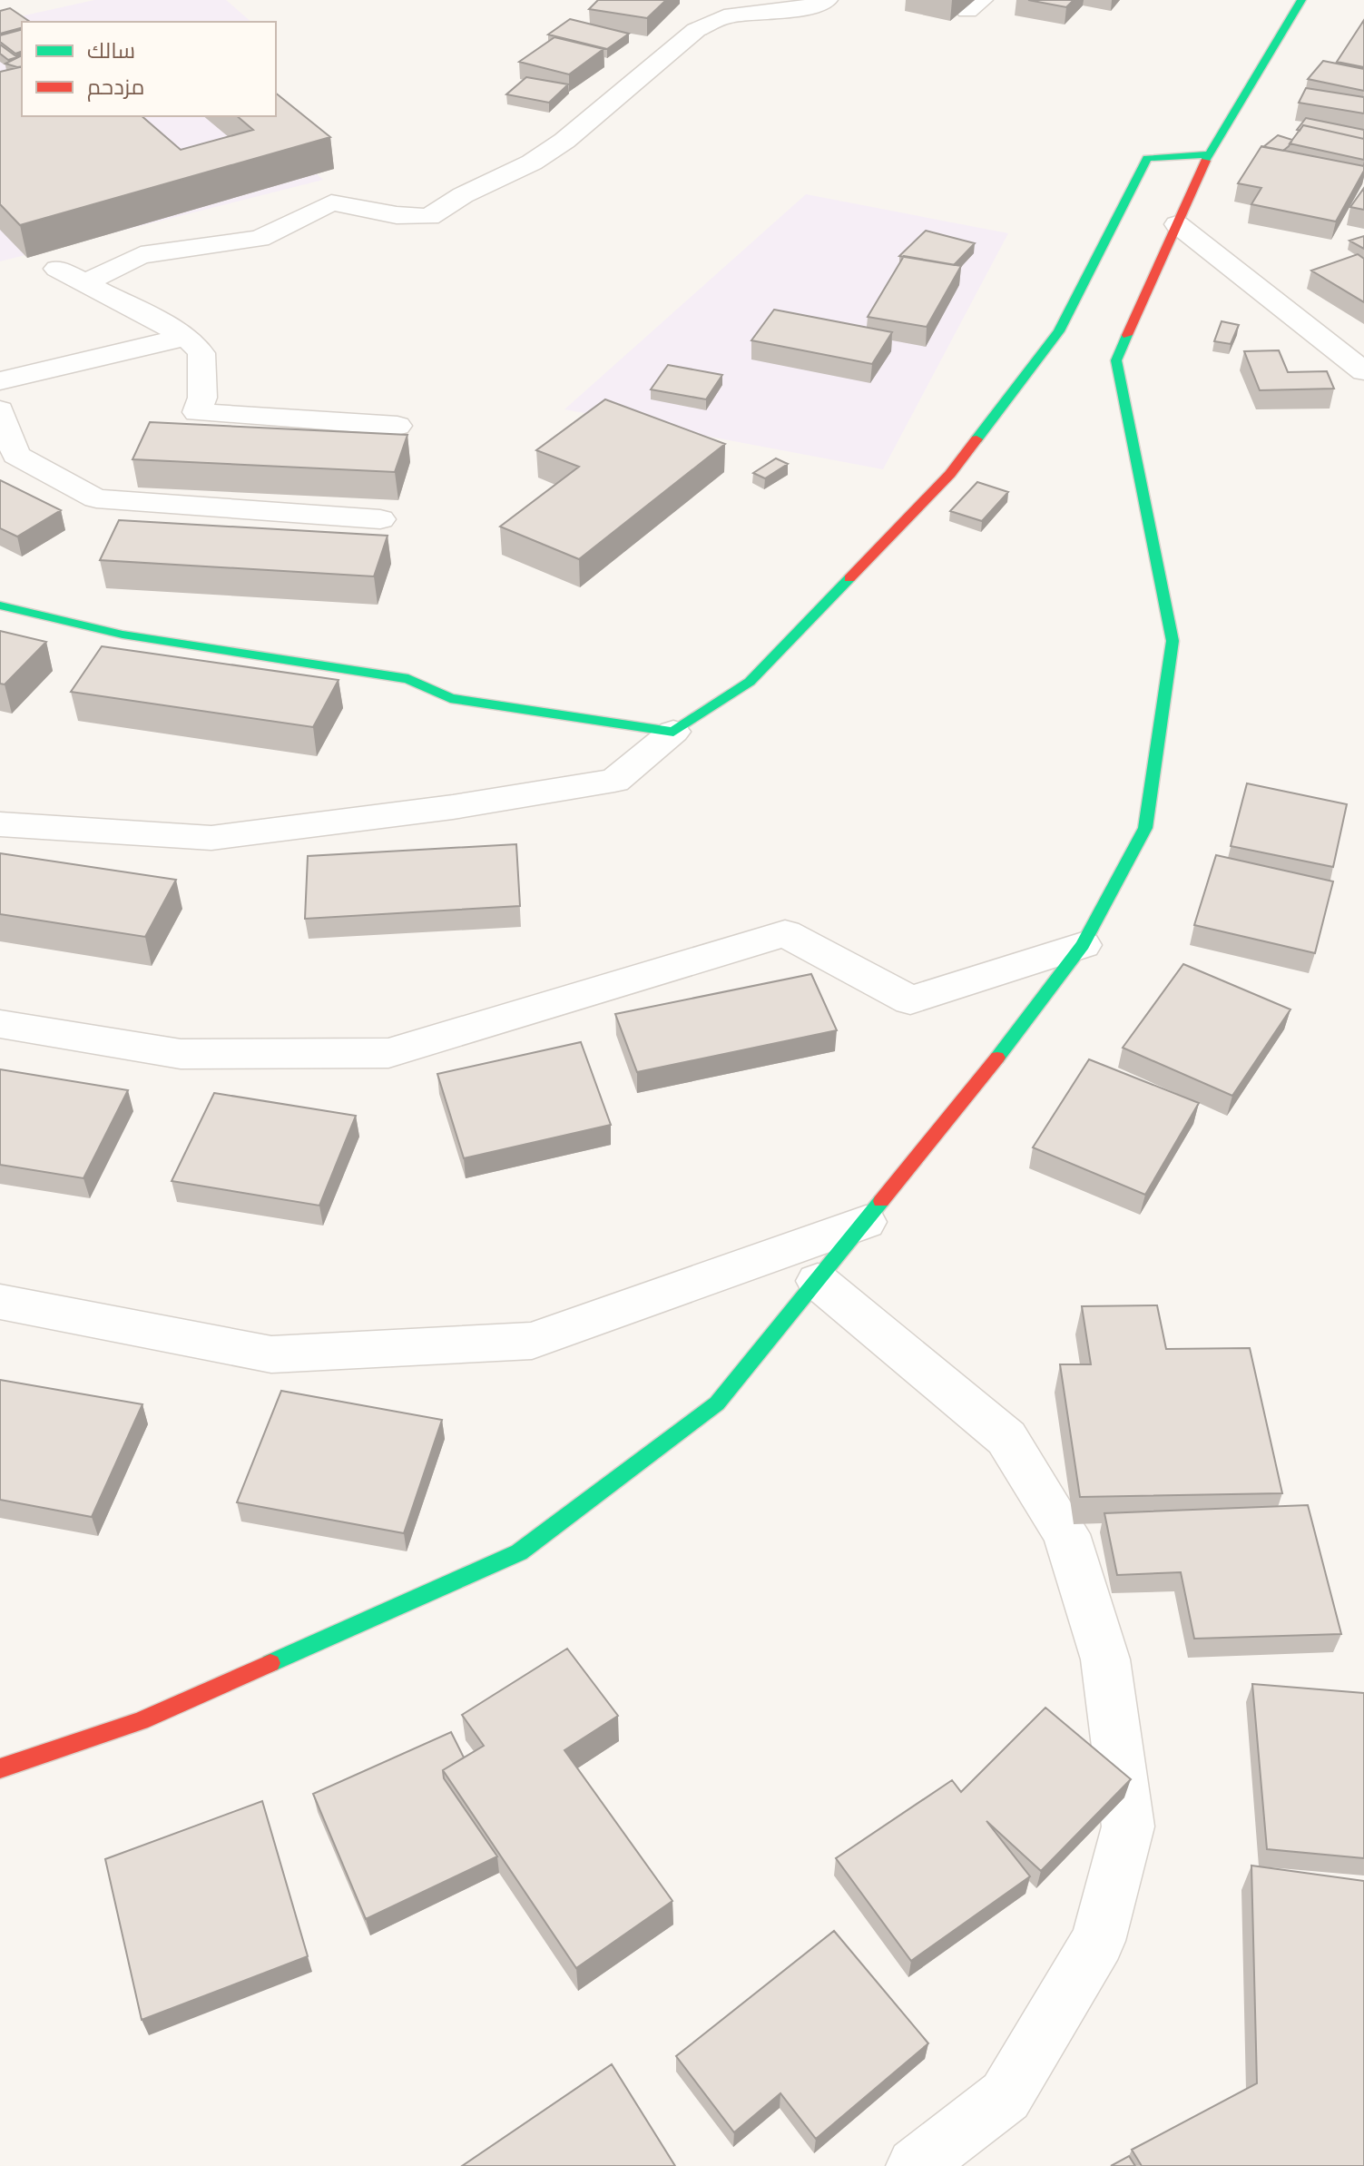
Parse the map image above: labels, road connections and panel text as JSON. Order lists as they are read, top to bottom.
{
  "legend": ["سالك", "مزدحم"]
}
